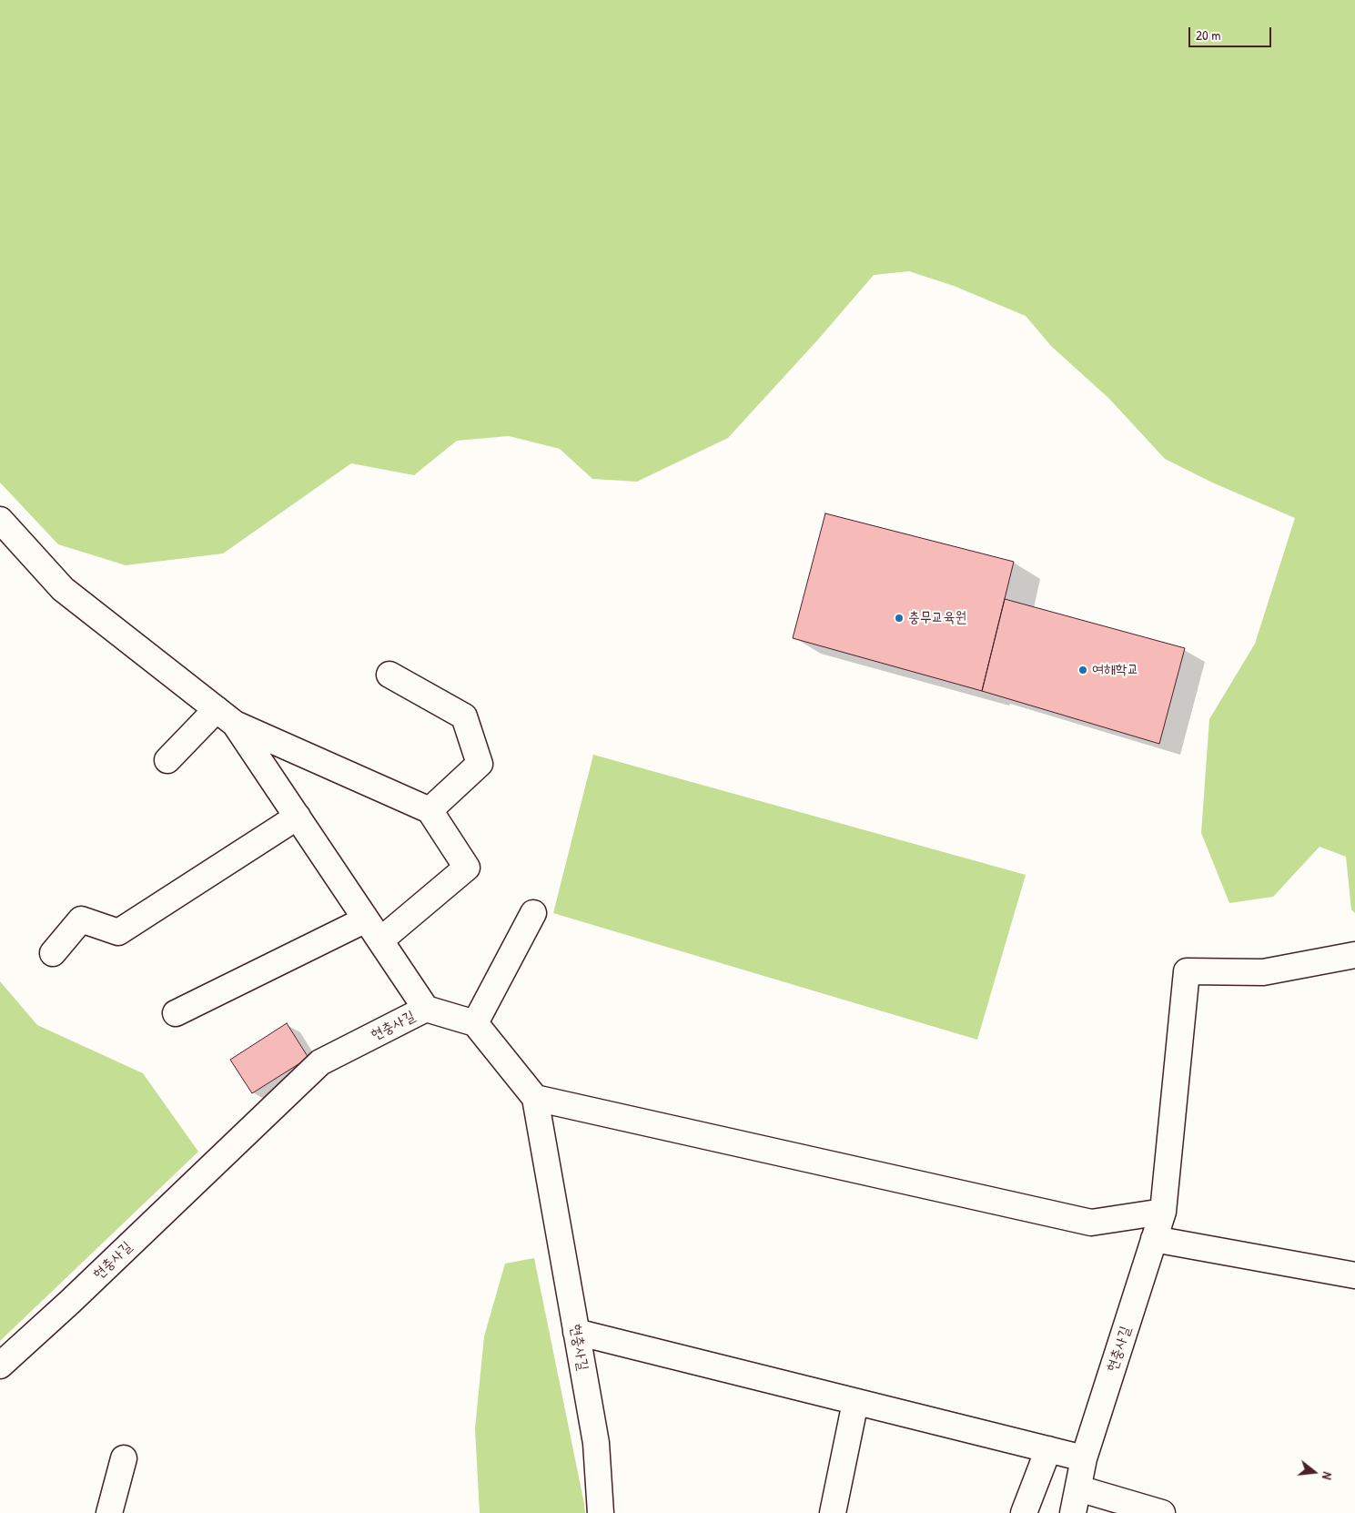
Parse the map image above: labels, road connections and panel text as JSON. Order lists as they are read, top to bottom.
{
  "streets": {
    "street": ["현충사길"]
  },
  "places": ["충무교육원", "여해학교"],
  "scale_bar": "20 m",
  "north": "right"
}
